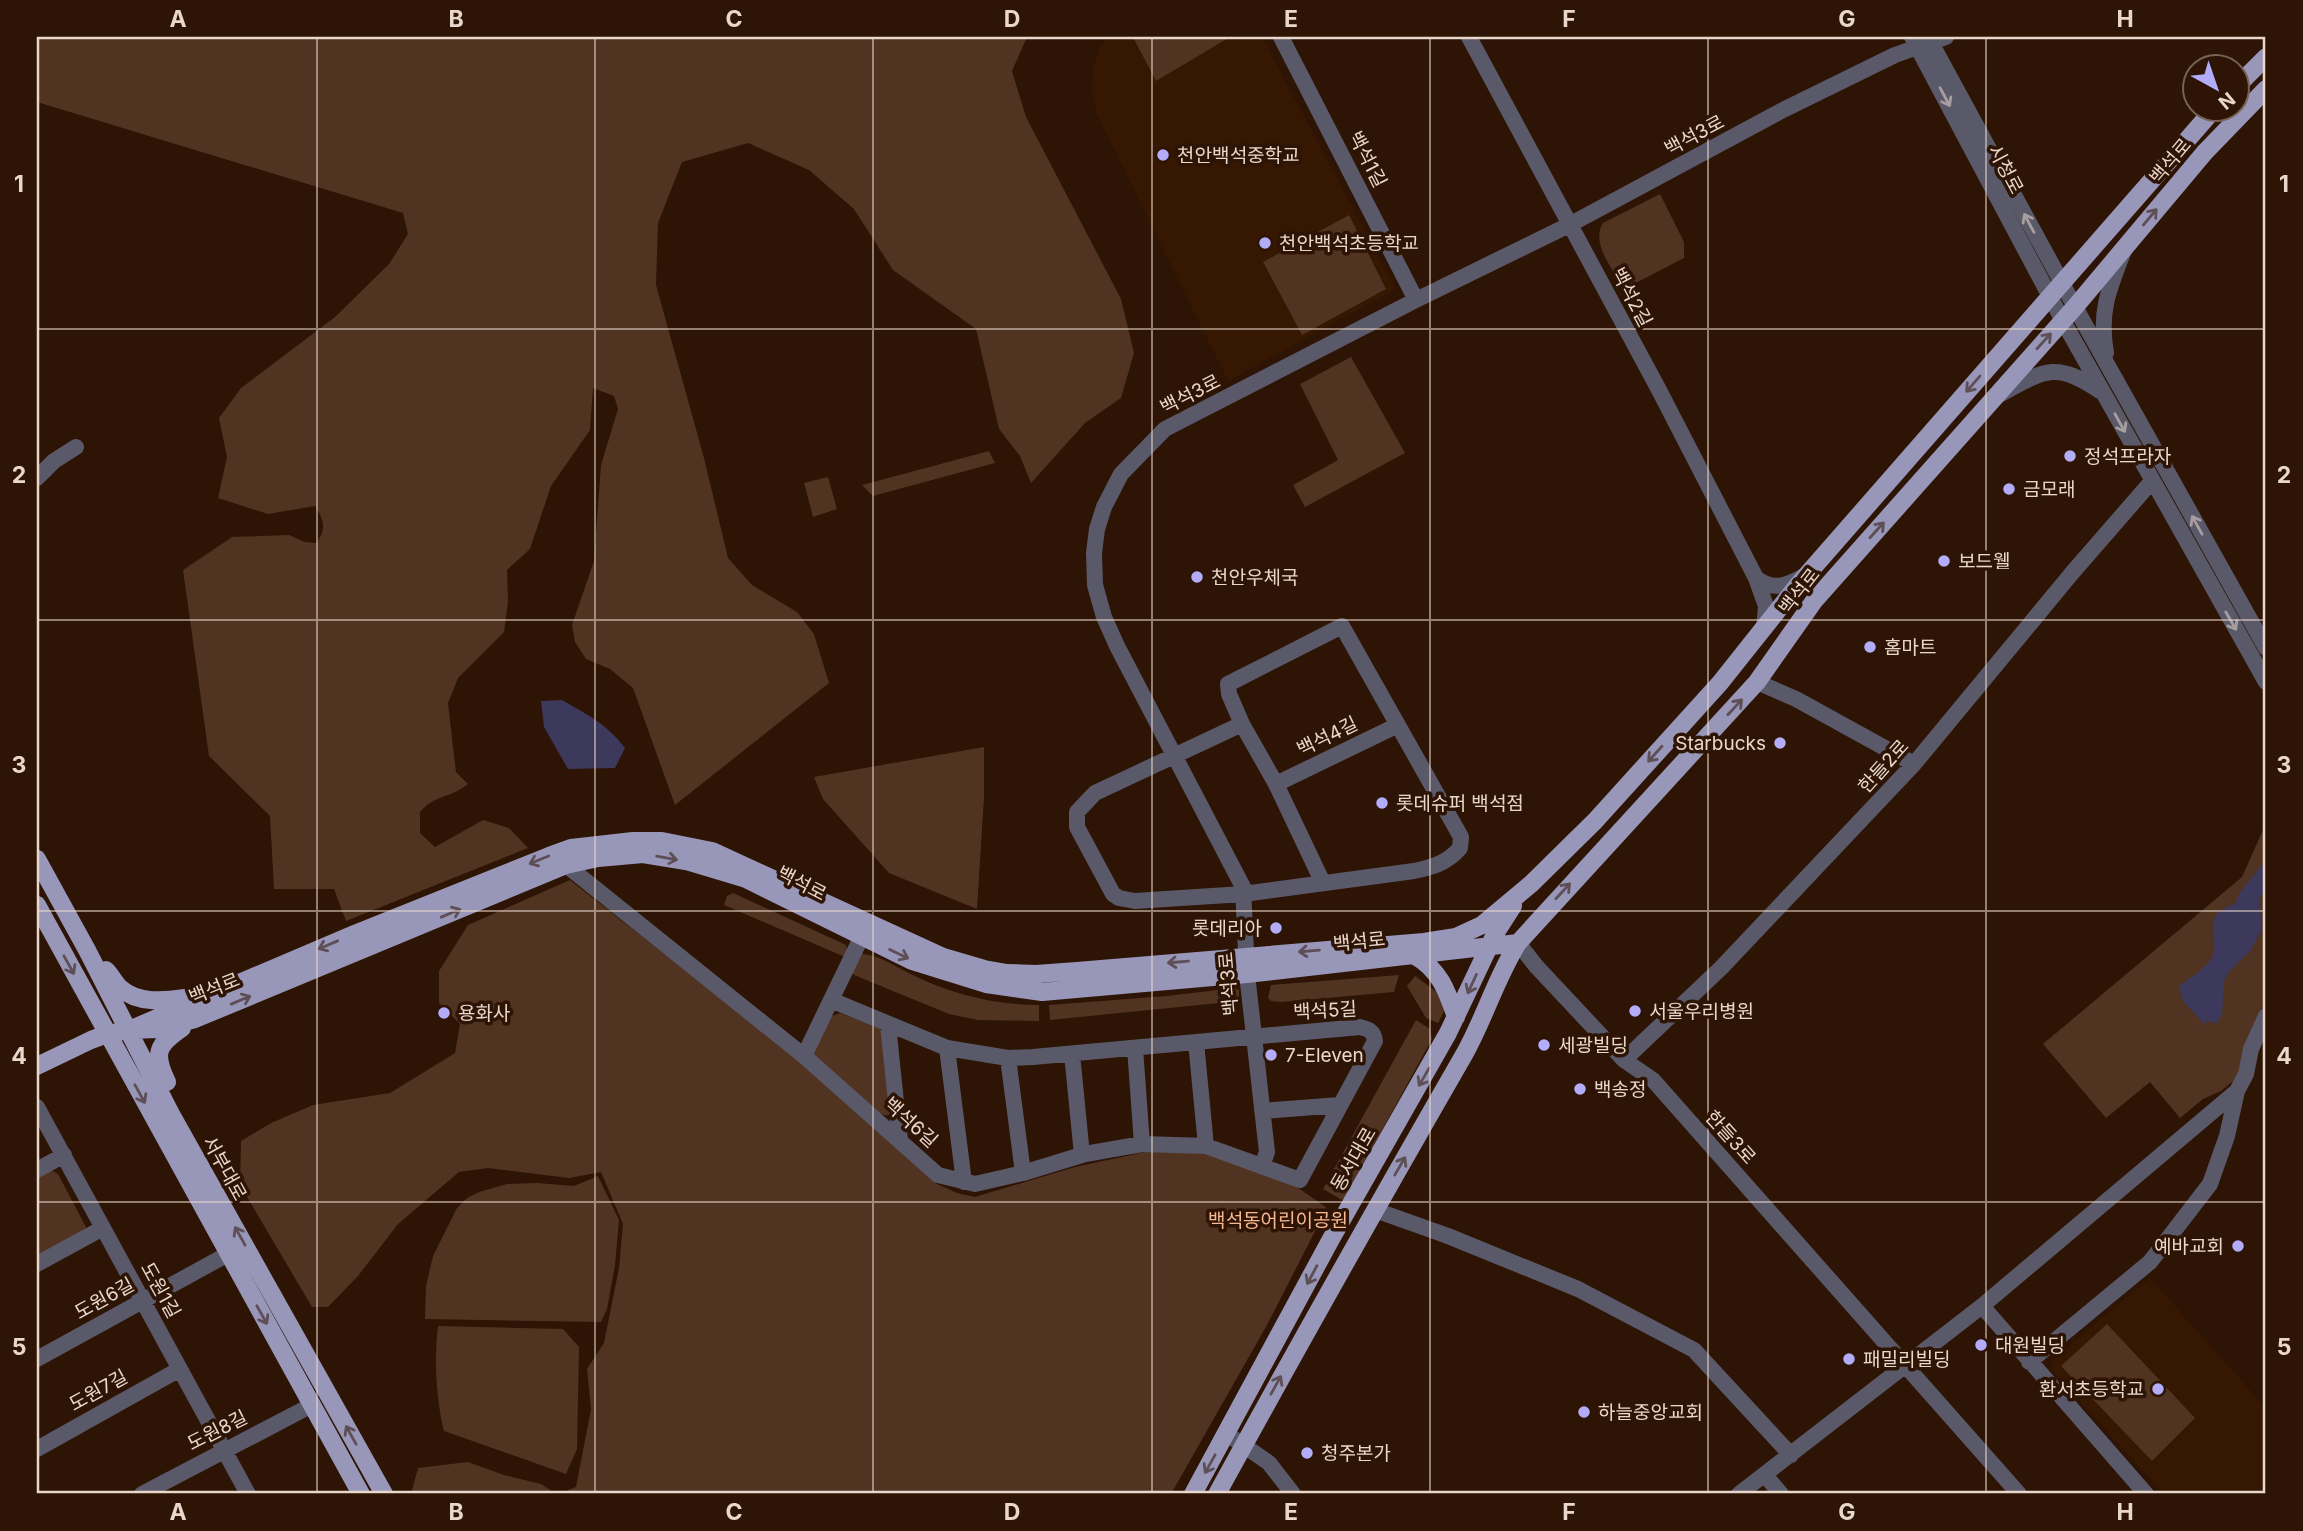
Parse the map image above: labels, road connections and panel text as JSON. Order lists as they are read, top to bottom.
{
  "streets": {
    "main road": ["백석로", "동서대로", "서부대로"],
    "street": [
      "백석3로",
      "백석1길",
      "시청로",
      "백석2길",
      "백석4길",
      "한들2로",
      "백석5길",
      "백석6길",
      "한들3로",
      "도원1길",
      "도원6길",
      "도원7길",
      "도원8길"
    ]
  },
  "crossings": [
    ["백석3로", "백석1길"],
    ["백석3로", "백석로"],
    ["백석3로", "시청로"],
    ["백석3로", "백석2길"],
    ["백석3로", "백석5길"],
    ["백석3로", "백석6길"],
    ["백석로", "시청로"],
    ["백석로", "백석2길"],
    ["백석로", "백석6길"],
    ["백석로", "한들3로"],
    ["백석로", "동서대로"],
    ["백석로", "서부대로"],
    ["한들2로", "한들3로"],
    ["백석5길", "백석6길"],
    ["서부대로", "도원6길"],
    ["서부대로", "도원8길"],
    ["도원1길", "도원6길"],
    ["도원1길", "도원7길"],
    ["도원1길", "도원8길"]
  ],
  "parks": ["백석동어린이공원"],
  "places": [
    "천안백석중학교",
    "천안백석초등학교",
    "정석프라자",
    "금모래",
    "보드웰",
    "천안우체국",
    "홈마트",
    "Starbucks",
    "롯데슈퍼 백석점",
    "롯데리아",
    "서울우리병원",
    "용화사",
    "세광빌딩",
    "7-Eleven",
    "백송정",
    "예바교회",
    "대원빌딩",
    "패밀리빌딩",
    "환서초등학교",
    "하늘중앙교회",
    "청주본가"
  ],
  "north": "bottom right",
  "grid": {
    "columns": [
      "A",
      "B",
      "C",
      "D",
      "E",
      "F",
      "G",
      "H"
    ],
    "rows": [
      "1",
      "2",
      "3",
      "4",
      "5"
    ]
  }
}
